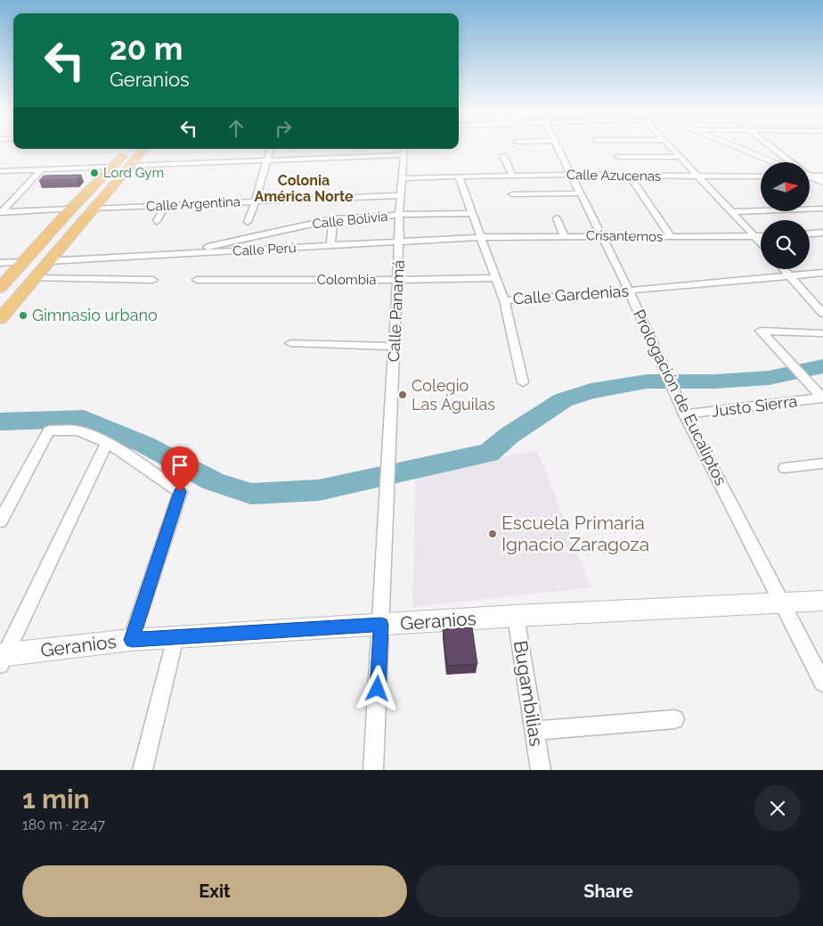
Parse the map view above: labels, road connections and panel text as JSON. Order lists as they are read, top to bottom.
{
  "streets": {
    "street": [
      "Calle Azucenas",
      "Calle Argentina",
      "Calle Bolivia",
      "Crisantemos",
      "Calle Perú",
      "Colombia",
      "Calle Gardenias",
      "Calle Panamá",
      "Prologación de Eucaliptos",
      "Justo Sierra",
      "Geranios",
      "Bugambilias"
    ]
  },
  "crossings": [
    ["Calle Azucenas", "Calle Panamá"],
    ["Calle Azucenas", "Prologación de Eucaliptos"],
    ["Calle Argentina", "Calle Panamá"],
    ["Calle Bolivia", "Calle Perú"],
    ["Calle Bolivia", "Calle Panamá"],
    ["Crisantemos", "Calle Perú"],
    ["Crisantemos", "Prologación de Eucaliptos"],
    ["Calle Perú", "Calle Panamá"],
    ["Colombia", "Calle Panamá"],
    ["Calle Gardenias", "Prologación de Eucaliptos"],
    ["Calle Panamá", "Geranios"],
    ["Prologación de Eucaliptos", "Justo Sierra"],
    ["Prologación de Eucaliptos", "Geranios"],
    ["Geranios", "Bugambilias"]
  ],
  "districts": ["Colonia América Norte"],
  "places": [
    "Lord Gym",
    "Gimnasio urbano",
    "Colegio Las Águilas",
    "Escuela Primaria Ignacio Zaragoza"
  ],
  "north": "right",
  "page": {
    "turn": ["20 m", "Geranios"],
    "heading": ["1 min", "180 m · 22:47"],
    "buttons": ["Exit", "Share"]
  }
}
